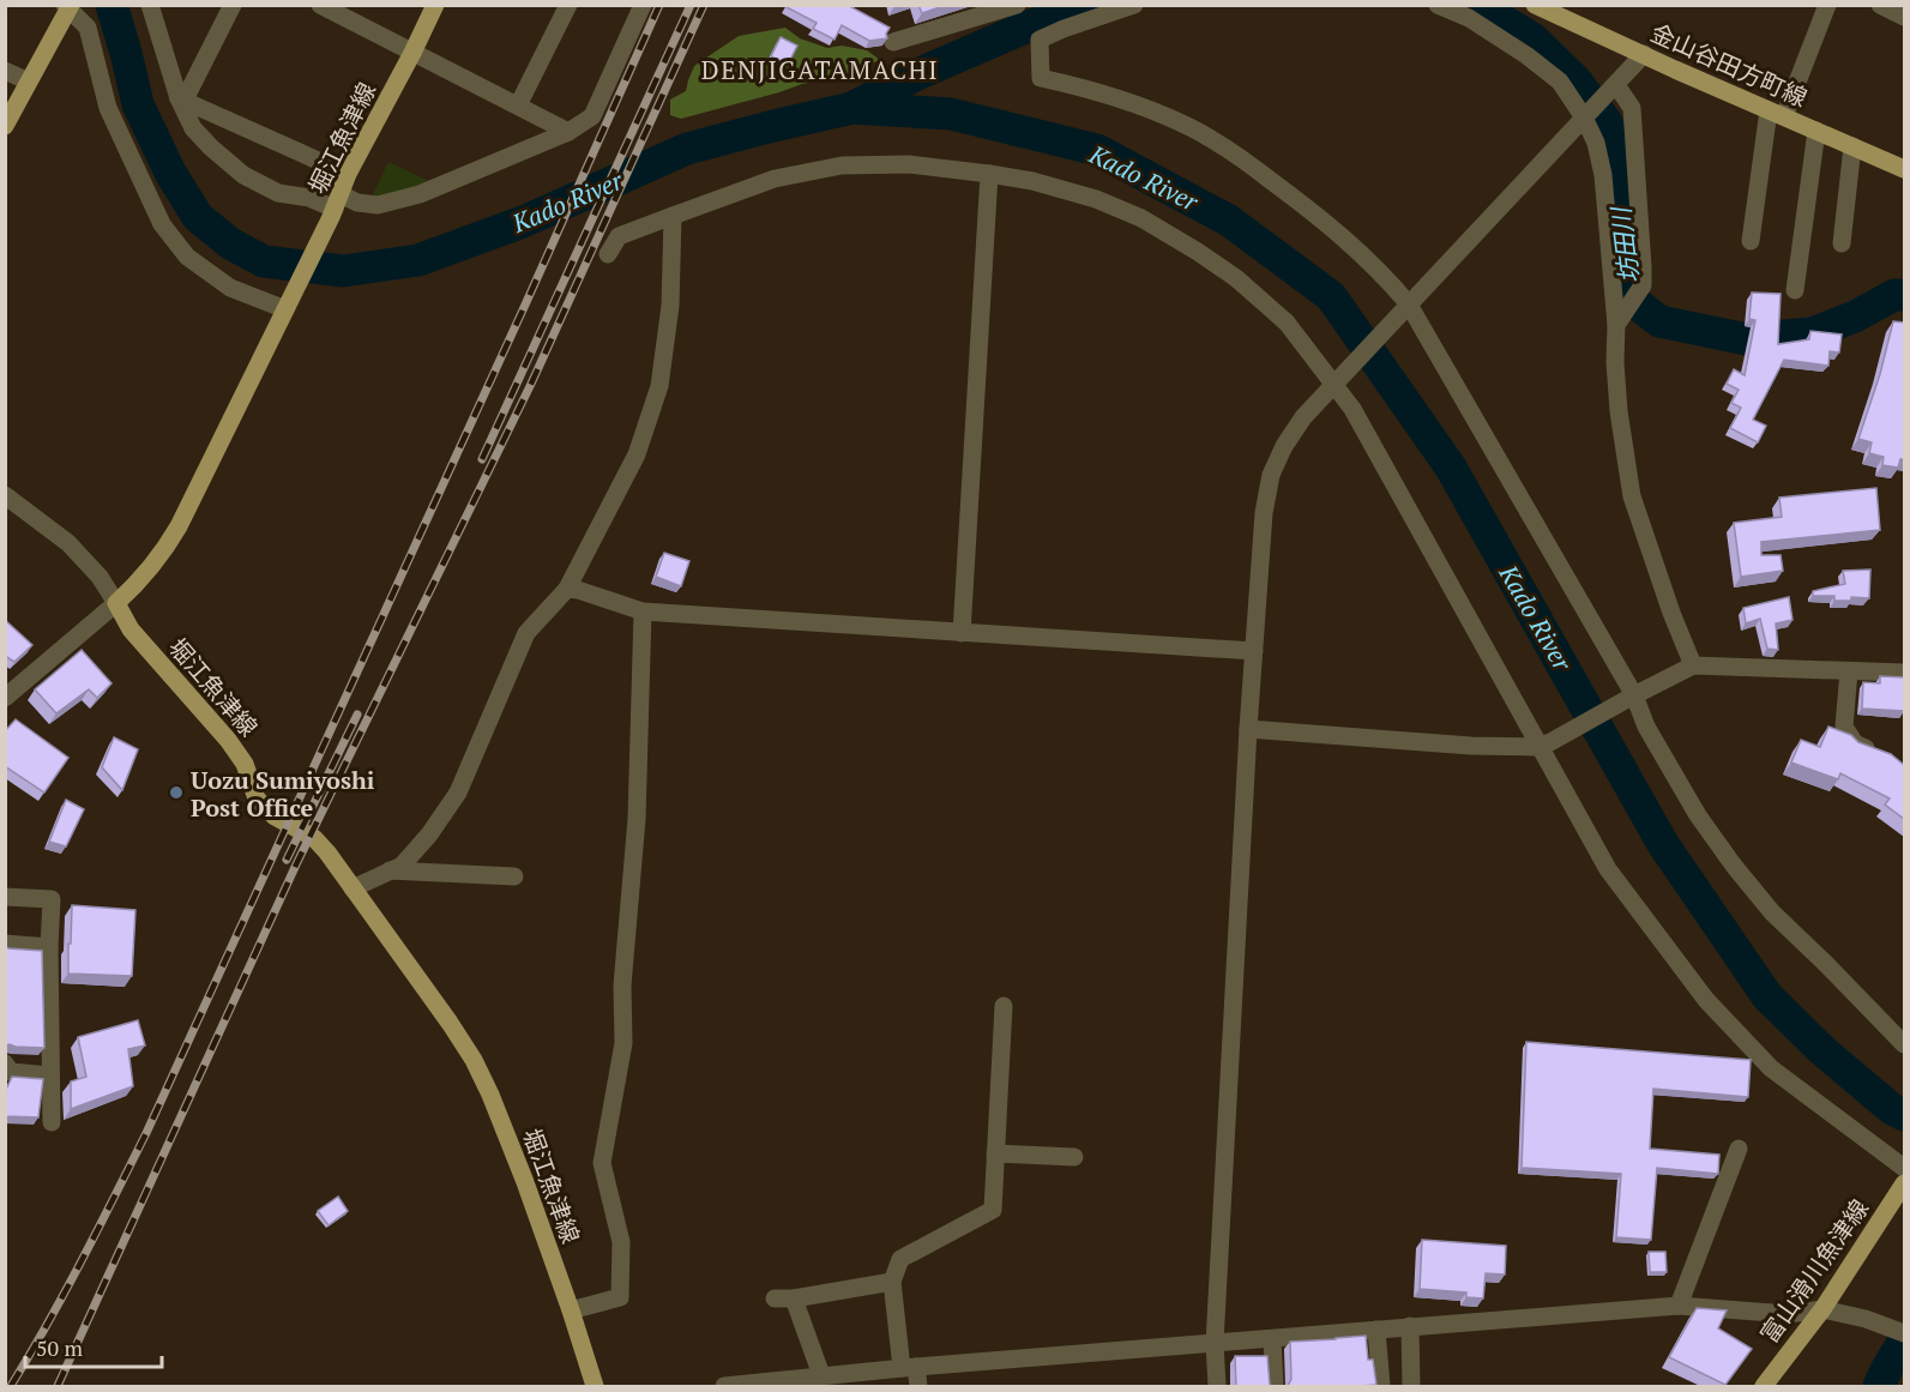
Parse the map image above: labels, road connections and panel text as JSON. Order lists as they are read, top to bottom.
{
  "streets": {
    "main road": ["金山谷田方町線", "堀江魚津線", "富山滑川魚津線"]
  },
  "districts": ["DENJIGATAMACHI"],
  "water": ["Kado River", "坊田川"],
  "places": ["Uozu Sumiyoshi Post Office"],
  "scale_bar": "50 m"
}
